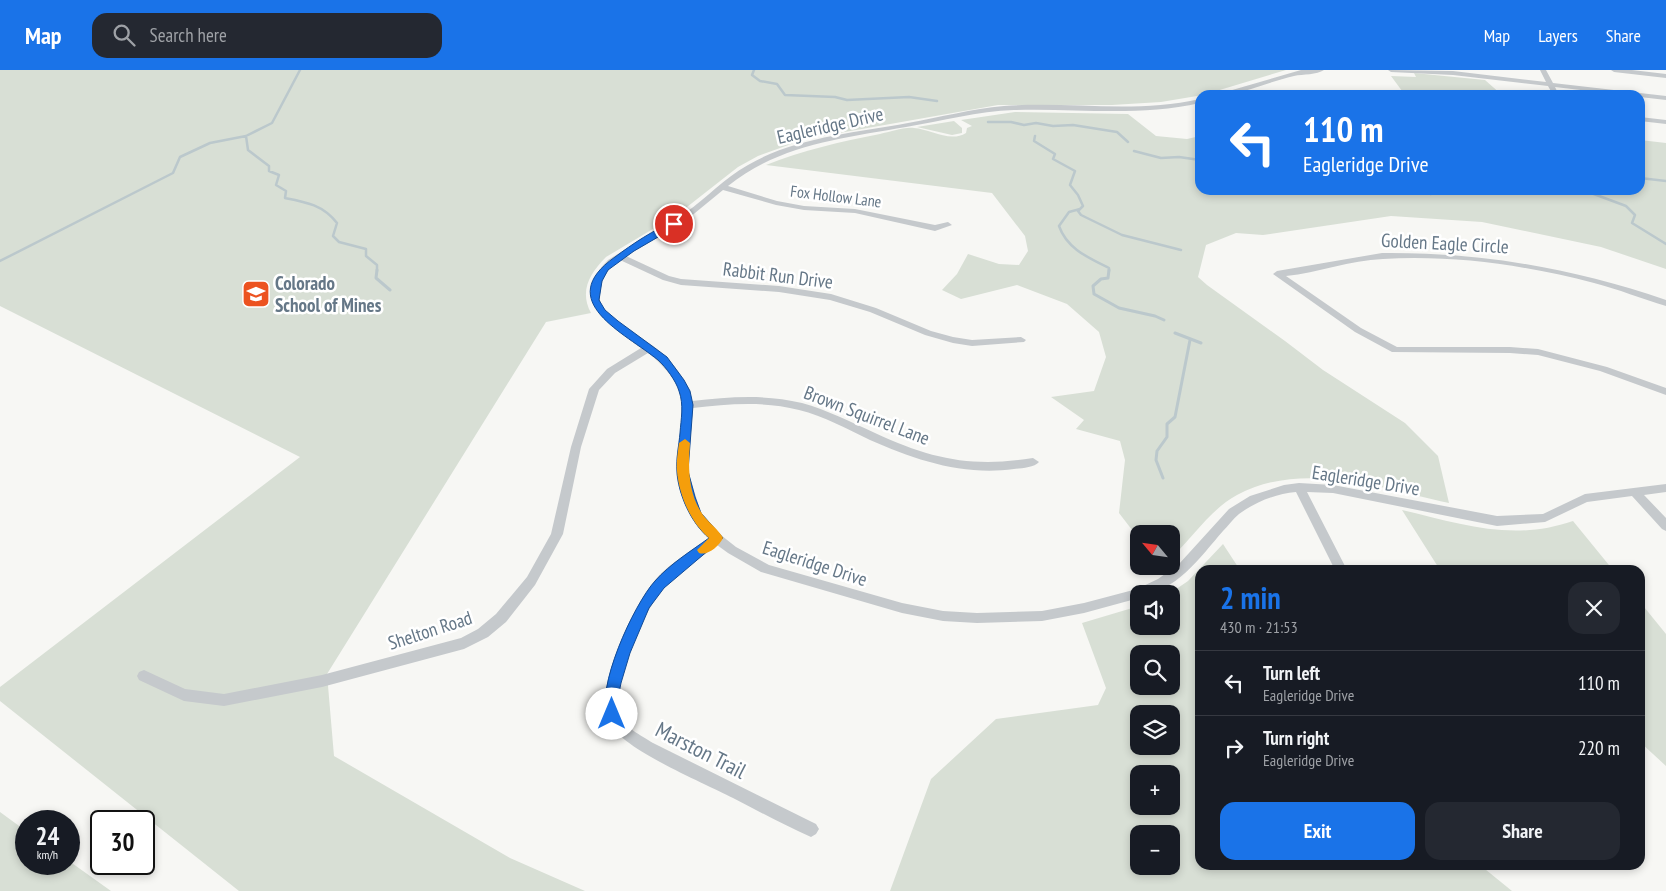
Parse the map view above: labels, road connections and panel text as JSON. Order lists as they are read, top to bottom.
{
  "streets": {
    "street": [
      "Eagleridge Drive",
      "Fox Hollow Lane",
      "Golden Eagle Circle",
      "Rabbit Run Drive",
      "Brown Squirrel Lane",
      "Shelton Road",
      "Marston Trail"
    ]
  },
  "crossings": [
    ["Eagleridge Drive", "Fox Hollow Lane"],
    ["Eagleridge Drive", "Rabbit Run Drive"],
    ["Eagleridge Drive", "Brown Squirrel Lane"],
    ["Eagleridge Drive", "Shelton Road"],
    ["Eagleridge Drive", "Marston Trail"]
  ],
  "places": {
    "school or university": ["Colorado School of Mines"]
  },
  "north": "top left",
  "page": {
    "header": "Map",
    "search": "Search here",
    "nav": ["Map", "Layers", "Share"],
    "turn": ["110 m", "Eagleridge Drive"],
    "map_buttons": ["+", "−"],
    "heading": ["2 min", "430 m · 21:53"],
    "list": [
      {
        "name": "Turn left",
        "note": "Eagleridge Drive",
        "value": "110 m"
      },
      {
        "name": "Turn right",
        "note": "Eagleridge Drive",
        "value": "220 m"
      }
    ],
    "buttons": ["Exit", "Share"],
    "speed": "24 km/h",
    "limit": "30"
  }
}
